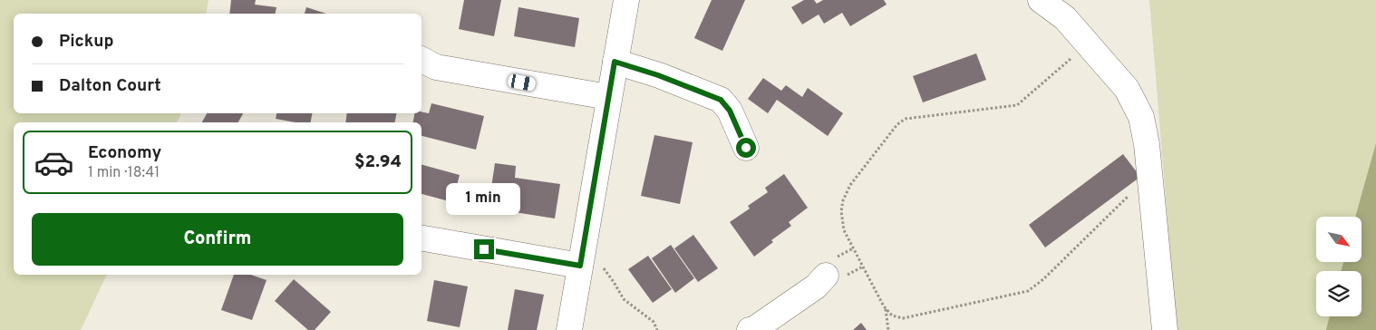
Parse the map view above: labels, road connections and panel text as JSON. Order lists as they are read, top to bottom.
{
  "north": "bottom right",
  "page": {
    "banner": ["Pickup", "Dalton Court"],
    "list": [
      {
        "name": "Economy",
        "note": "1 min · 18:41",
        "value": "$2.94"
      }
    ],
    "bubble": "1 min",
    "buttons": "Confirm"
  }
}
